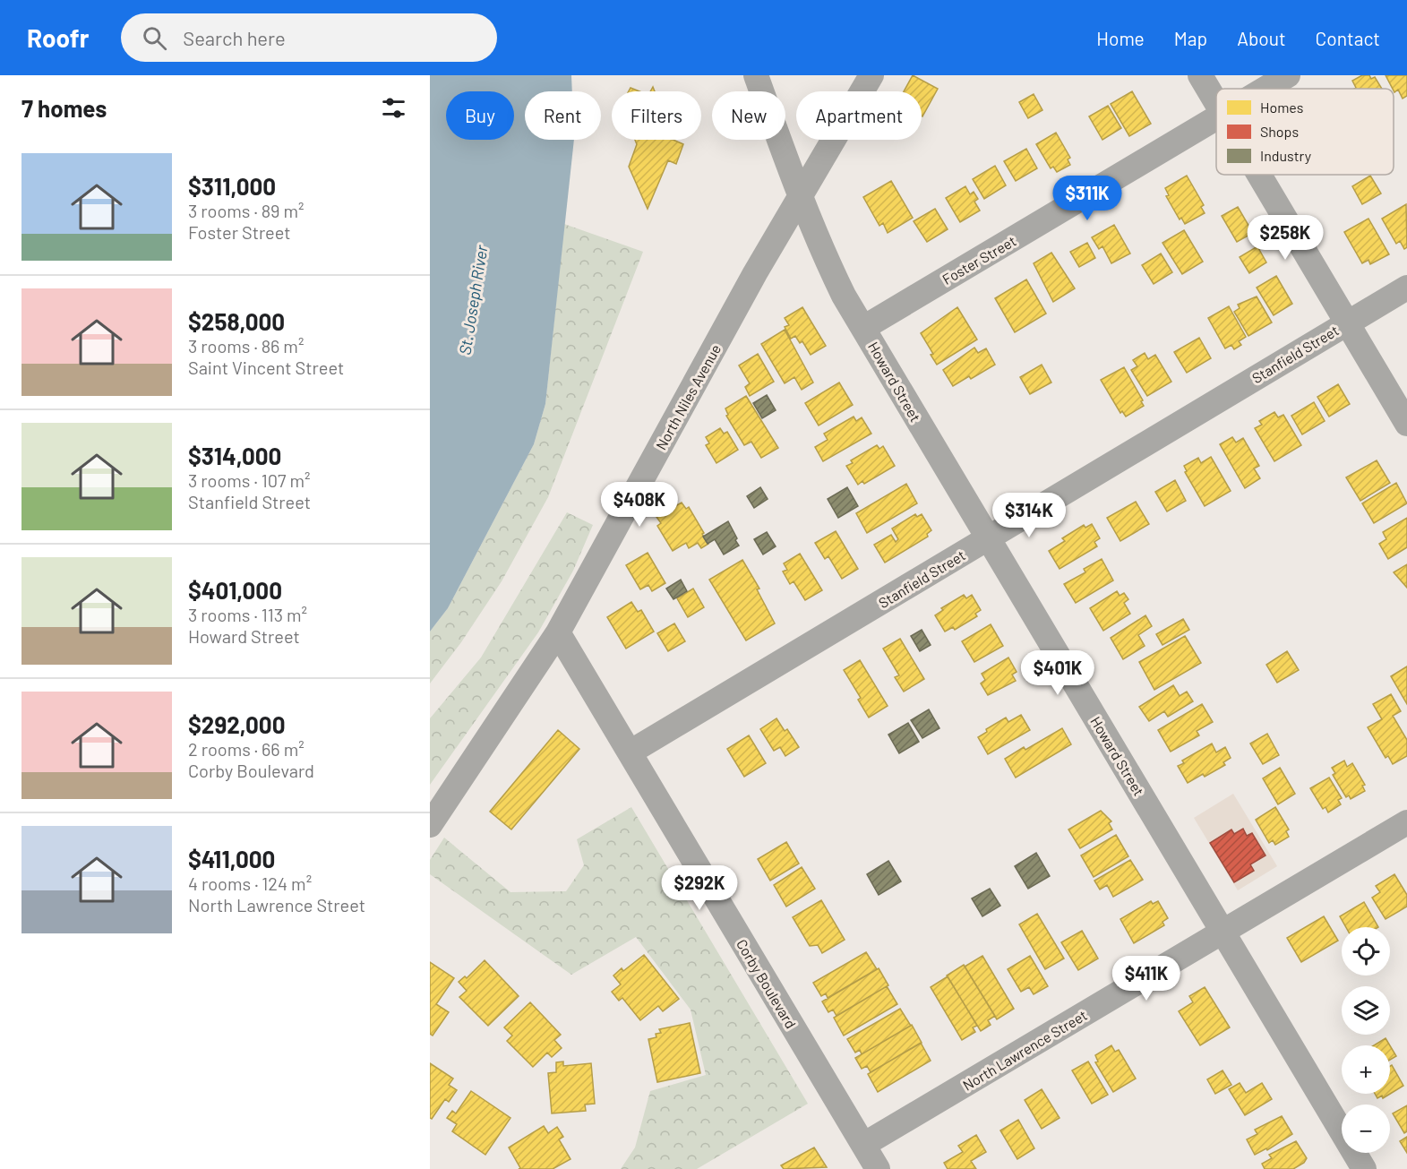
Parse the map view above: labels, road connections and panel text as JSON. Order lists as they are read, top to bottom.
{
  "streets": {
    "street": [
      "Foster Street",
      "Stanfield Street",
      "Howard Street",
      "North Niles Avenue",
      "Corby Boulevard",
      "North Lawrence Street"
    ]
  },
  "crossings": [
    ["Foster Street", "Howard Street"],
    ["Stanfield Street", "Howard Street"],
    ["Stanfield Street", "Corby Boulevard"],
    ["Howard Street", "North Niles Avenue"],
    ["Howard Street", "North Lawrence Street"],
    ["North Niles Avenue", "Corby Boulevard"],
    ["Corby Boulevard", "North Lawrence Street"]
  ],
  "water": ["St. Joseph River"],
  "legend": ["Homes", "Shops", "Industry"],
  "page": {
    "header": "Roofr",
    "search": "Search here",
    "nav": [
      "Home",
      "Map",
      "About",
      "Contact"
    ],
    "heading": "7 homes",
    "chip": [
      "Buy",
      "Rent",
      "Filters",
      "New",
      "Apartment"
    ],
    "list": [
      {
        "name": "$311,000",
        "note": "3 rooms · 89 m² · Foster Street"
      },
      {
        "name": "$258,000",
        "note": "3 rooms · 86 m² · Saint Vincent Street"
      },
      {
        "name": "$314,000",
        "note": "3 rooms · 107 m² · Stanfield Street"
      },
      {
        "name": "$401,000",
        "note": "3 rooms · 113 m² · Howard Street"
      },
      {
        "name": "$292,000",
        "note": "2 rooms · 66 m² · Corby Boulevard"
      },
      {
        "name": "$411,000",
        "note": "4 rooms · 124 m² · North Lawrence Street"
      }
    ],
    "price": [
      "$311K",
      "$258K",
      "$408K",
      "$314K",
      "$401K",
      "$292K",
      "$411K"
    ],
    "map_buttons": ["+", "−"]
  }
}
